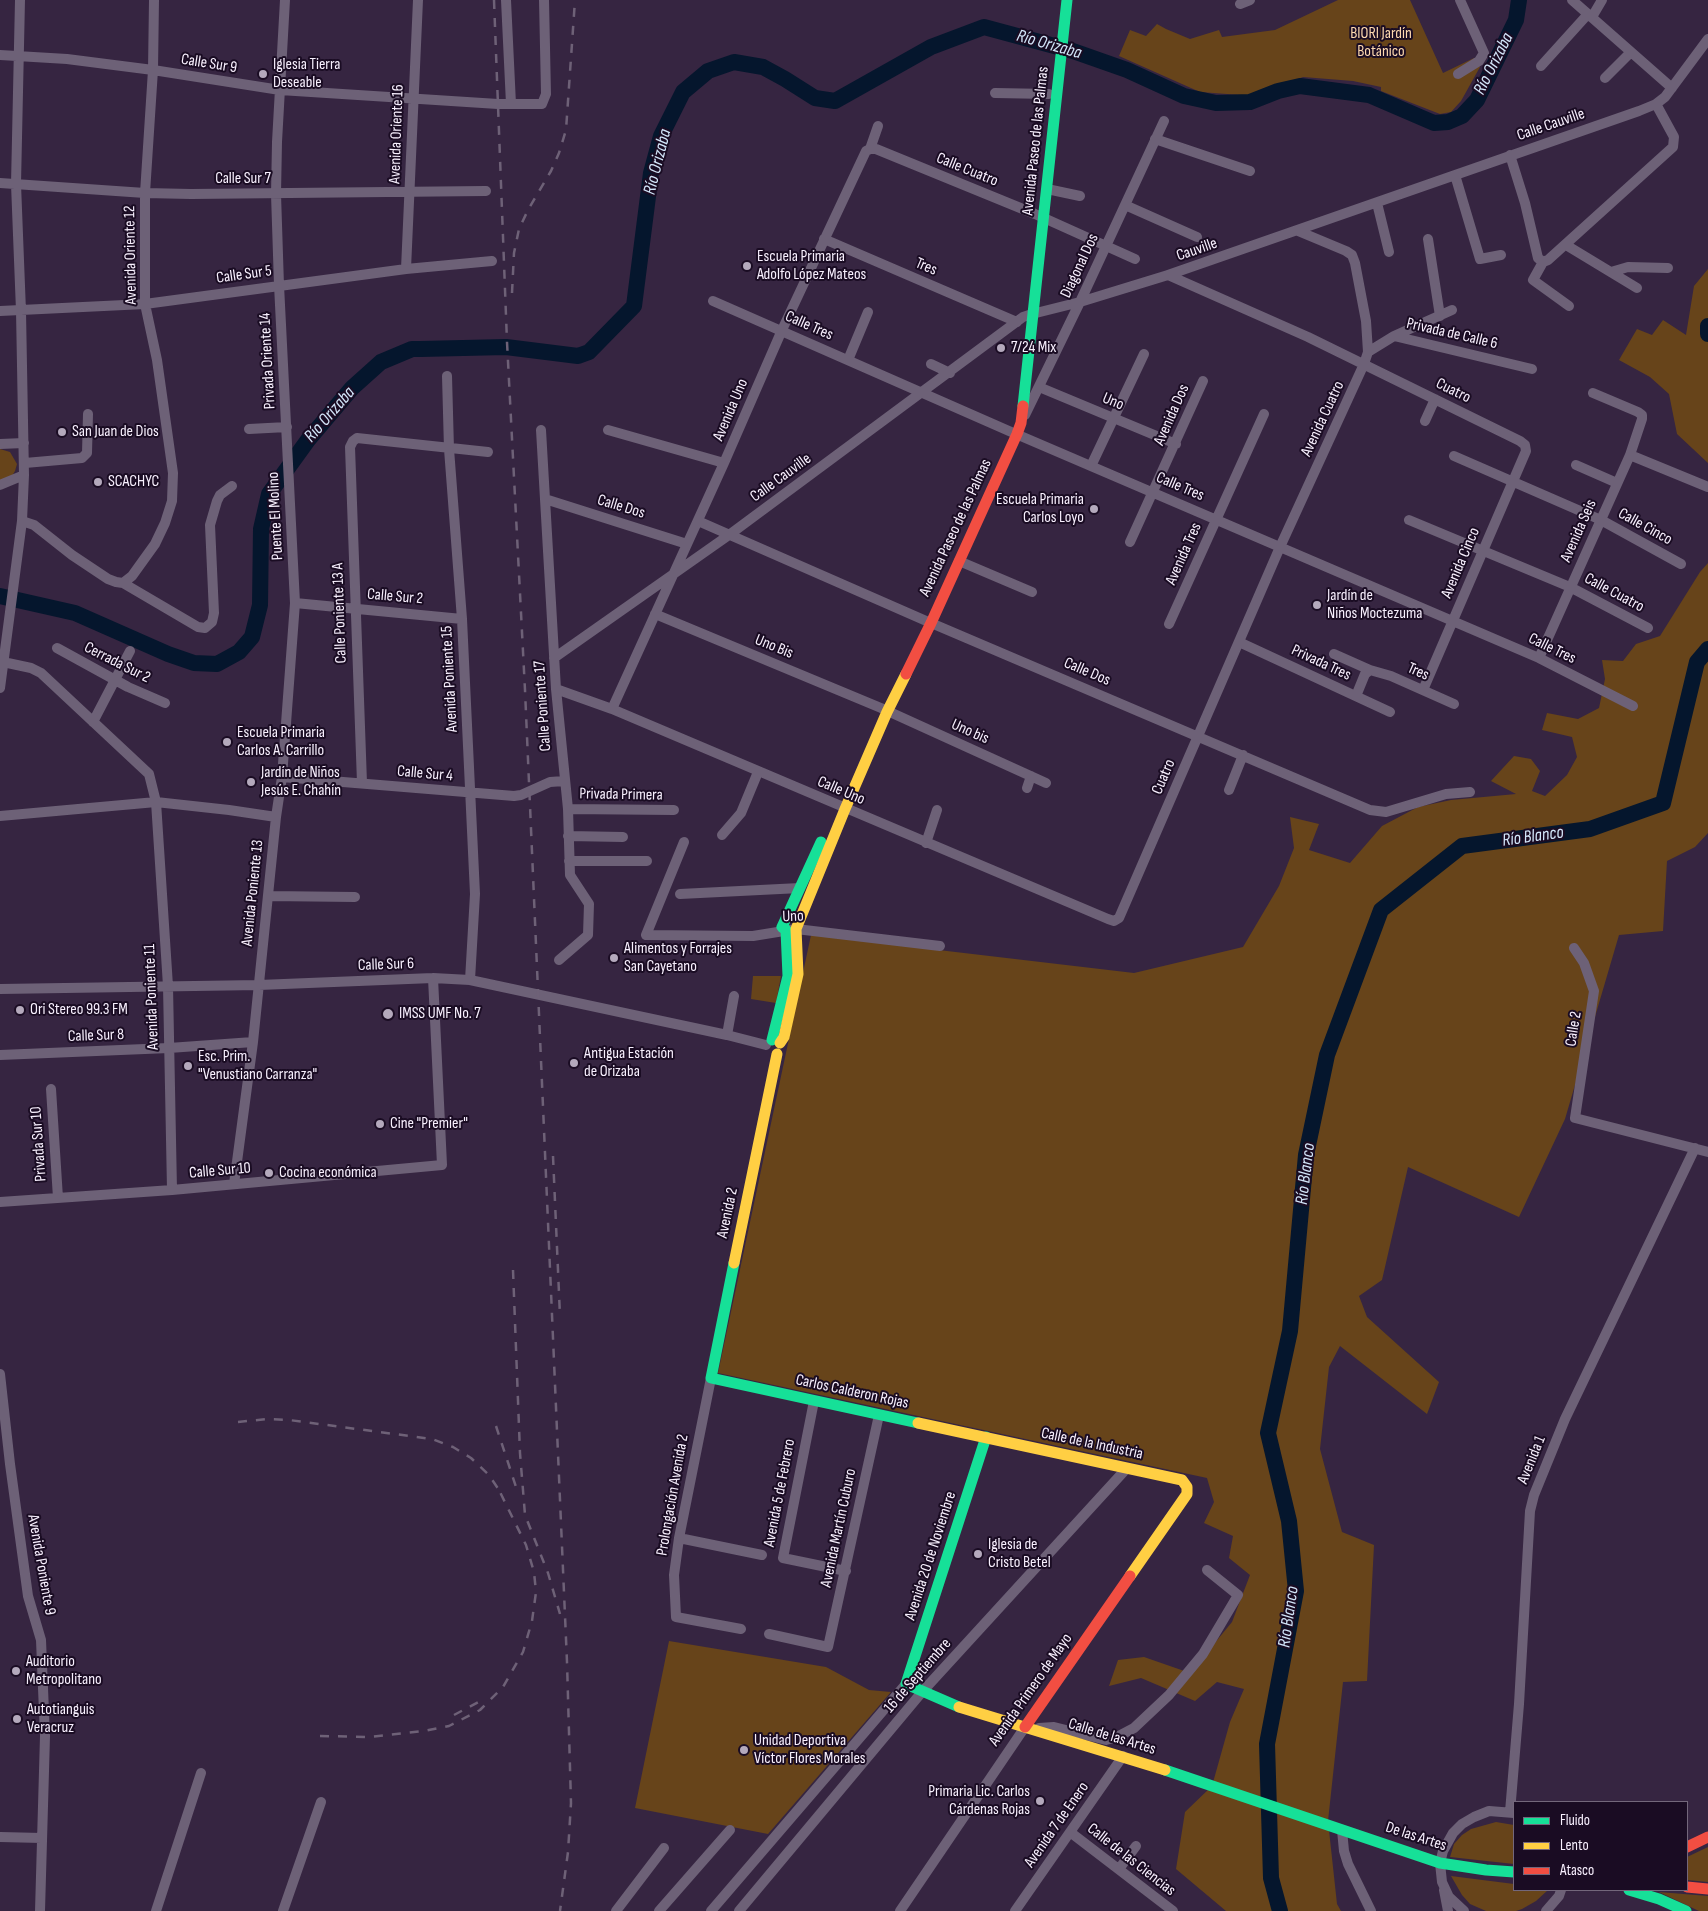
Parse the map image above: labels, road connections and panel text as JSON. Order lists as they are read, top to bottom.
{
  "streets": {
    "main road": [
      "Avenida Paseo de las Palmas",
      "Avenida 2",
      "Carlos Calderon Rojas",
      "Calle de la Industria",
      "Avenida 20 de Noviembre",
      "Avenida Primero de Mayo",
      "Calle de las Artes",
      "De las Artes"
    ],
    "street": [
      "Calle Sur 9",
      "Calle Cauville",
      "Avenida Oriente 16",
      "Calle Cuatro",
      "Calle Sur 7",
      "Cauville",
      "Avenida Oriente 12",
      "Diagonal Dos",
      "Tres",
      "Calle Sur 5",
      "Calle Tres",
      "Privada de Calle 6",
      "Privada Oriente 14",
      "Cuatro",
      "Uno",
      "Avenida Uno",
      "Avenida Dos",
      "Avenida Cuatro",
      "Calle Dos",
      "Puente El Molino",
      "Calle Cinco",
      "Avenida Seis",
      "Avenida Tres",
      "Avenida Cinco",
      "Calle Sur 2",
      "Calle Poniente 13 A",
      "Uno Bis",
      "Cerrada Sur 2",
      "Privada Tres",
      "Avenida Poniente 15",
      "Calle Poniente 17",
      "Uno bis",
      "Calle Sur 4",
      "Calle Uno",
      "Privada Primera",
      "Avenida Poniente 13",
      "Calle Sur 6",
      "Avenida Poniente 11",
      "Calle 2",
      "Calle Sur 8",
      "Privada Sur 10",
      "Calle Sur 10",
      "Avenida 1",
      "Avenida 5 de Febrero",
      "Prolongación Avenida 2",
      "Avenida Martín Cuburo",
      "Avenida Poniente 9",
      "16 de Septiembre",
      "Avenida 7 de Enero",
      "Calle de las Ciencias"
    ]
  },
  "crossings": [
    ["Calle Sur 9", "Avenida Oriente 16"],
    ["Calle Sur 9", "Avenida Oriente 12"],
    ["Calle Sur 9", "Privada Oriente 14"],
    ["Calle Cauville", "Avenida Paseo de las Palmas"],
    ["Calle Cauville", "Cauville"],
    ["Calle Cauville", "Tres"],
    ["Calle Cauville", "Calle Tres"],
    ["Calle Cauville", "Avenida Uno"],
    ["Calle Cauville", "Calle Dos"],
    ["Calle Cauville", "Calle Poniente 17"],
    ["Avenida Oriente 16", "Calle Sur 7"],
    ["Avenida Oriente 16", "Calle Sur 5"],
    ["Avenida Paseo de las Palmas", "Calle Cuatro"],
    ["Avenida Paseo de las Palmas", "Cauville"],
    ["Avenida Paseo de las Palmas", "Diagonal Dos"],
    ["Avenida Paseo de las Palmas", "Tres"],
    ["Avenida Paseo de las Palmas", "Calle Tres"],
    ["Avenida Paseo de las Palmas", "Uno"],
    ["Avenida Paseo de las Palmas", "Calle Dos"],
    ["Avenida Paseo de las Palmas", "Uno Bis"],
    ["Avenida Paseo de las Palmas", "Uno bis"],
    ["Avenida Paseo de las Palmas", "Calle Uno"],
    ["Avenida Paseo de las Palmas", "Calle Sur 6"],
    ["Avenida Paseo de las Palmas", "Avenida 2"],
    ["Calle Cuatro", "Diagonal Dos"],
    ["Calle Cuatro", "Avenida Uno"],
    ["Calle Cuatro", "Avenida Seis"],
    ["Calle Cuatro", "Avenida Cinco"],
    ["Calle Sur 7", "Avenida Oriente 12"],
    ["Calle Sur 7", "Privada Oriente 14"],
    ["Cauville", "Diagonal Dos"],
    ["Cauville", "Tres"],
    ["Cauville", "Avenida Cuatro"],
    ["Avenida Oriente 12", "Calle Sur 5"],
    ["Diagonal Dos", "Calle Tres"],
    ["Diagonal Dos", "Uno"],
    ["Tres", "Avenida Uno"],
    ["Tres", "Avenida Cinco"],
    ["Calle Sur 5", "Privada Oriente 14"],
    ["Calle Tres", "Avenida Uno"],
    ["Calle Tres", "Avenida Dos"],
    ["Calle Tres", "Avenida Cuatro"],
    ["Calle Tres", "Avenida Seis"],
    ["Calle Tres", "Avenida Tres"],
    ["Calle Tres", "Avenida Cinco"],
    ["Privada de Calle 6", "Avenida Cuatro"],
    ["Privada Oriente 14", "Puente El Molino"],
    ["Cuatro", "Avenida Cuatro"],
    ["Cuatro", "Calle Dos"],
    ["Cuatro", "Avenida Cinco"],
    ["Cuatro", "Privada Tres"],
    ["Cuatro", "Calle Uno"],
    ["Uno", "Avenida Dos"],
    ["Avenida Uno", "Calle Dos"],
    ["Avenida Uno", "Uno Bis"],
    ["Avenida Uno", "Calle Uno"],
    ["Avenida Cuatro", "Privada Tres"],
    ["Calle Dos", "Calle Poniente 17"],
    ["Puente El Molino", "Calle Sur 2"],
    ["Puente El Molino", "Avenida Poniente 13"],
    ["Calle Cinco", "Avenida Seis"],
    ["Calle Cinco", "Avenida Cinco"],
    ["Calle Sur 2", "Calle Poniente 13 A"],
    ["Calle Sur 2", "Avenida Poniente 15"],
    ["Calle Sur 2", "Avenida Poniente 13"],
    ["Calle Poniente 13 A", "Avenida Poniente 15"],
    ["Calle Poniente 13 A", "Calle Sur 4"],
    ["Uno Bis", "Uno bis"],
    ["Avenida Poniente 15", "Calle Sur 4"],
    ["Avenida Poniente 15", "Calle Sur 6"],
    ["Calle Poniente 17", "Calle Sur 4"],
    ["Calle Poniente 17", "Calle Uno"],
    ["Calle Poniente 17", "Privada Primera"],
    ["Calle Sur 4", "Avenida Poniente 13"],
    ["Avenida Poniente 13", "Calle Sur 6"],
    ["Avenida Poniente 13", "Calle Sur 8"],
    ["Avenida Poniente 13", "Calle Sur 10"],
    ["Calle Sur 6", "Avenida Poniente 11"],
    ["Calle Sur 6", "Calle Sur 10"],
    ["Calle Sur 6", "Avenida 2"],
    ["Avenida Poniente 11", "Calle Sur 8"],
    ["Avenida Poniente 11", "Calle Sur 10"],
    ["Calle 2", "Avenida 1"],
    ["Privada Sur 10", "Calle Sur 10"],
    ["Avenida 2", "Carlos Calderon Rojas"],
    ["Avenida 2", "Prolongación Avenida 2"],
    ["Carlos Calderon Rojas", "Calle de la Industria"],
    ["Carlos Calderon Rojas", "Avenida 5 de Febrero"],
    ["Carlos Calderon Rojas", "Prolongación Avenida 2"],
    ["Carlos Calderon Rojas", "Avenida Martín Cuburo"],
    ["Carlos Calderon Rojas", "Avenida 20 de Noviembre"],
    ["Calle de la Industria", "Avenida 20 de Noviembre"],
    ["Calle de la Industria", "16 de Septiembre"],
    ["Calle de la Industria", "Avenida Primero de Mayo"],
    ["Avenida 5 de Febrero", "Avenida Martín Cuburo"],
    ["Avenida 20 de Noviembre", "Calle de las Artes"],
    ["16 de Septiembre", "Calle de las Artes"],
    ["Avenida Primero de Mayo", "Calle de las Artes"],
    ["Calle de las Artes", "Avenida 7 de Enero"],
    ["Calle de las Artes", "De las Artes"],
    ["Avenida 7 de Enero", "Calle de las Ciencias"]
  ],
  "water": ["Río Orizaba", "Río Blanco"],
  "parks": ["BIORI Jardín Botánico"],
  "places": [
    "Iglesia Tierra Deseable",
    "Escuela Primaria Adolfo López Mateos",
    "7/24 Mix",
    "San Juan de Dios",
    "SCACHYC",
    "Escuela Primaria Carlos Loyo",
    "Jardín de Niños Moctezuma",
    "Escuela Primaria Carlos A. Carrillo",
    "Jardín de Niños Jesús E. Chahín",
    "Alimentos y Forrajes San Cayetano",
    "Ori Stereo 99.3 FM",
    "IMSS UMF No. 7",
    "Antigua Estación de Orizaba",
    "Esc. Prim. \"Venustiano Carranza\"",
    "Cine \"Premier\"",
    "Cocina económica",
    "Iglesia de Cristo Betel",
    "Auditorio Metropolitano",
    "Autotianguis Veracruz",
    "Unidad Deportiva Víctor Flores Morales",
    "Primaria Lic. Carlos Cárdenas Rojas"
  ],
  "legend": ["Fluido", "Lento", "Atasco"]
}
